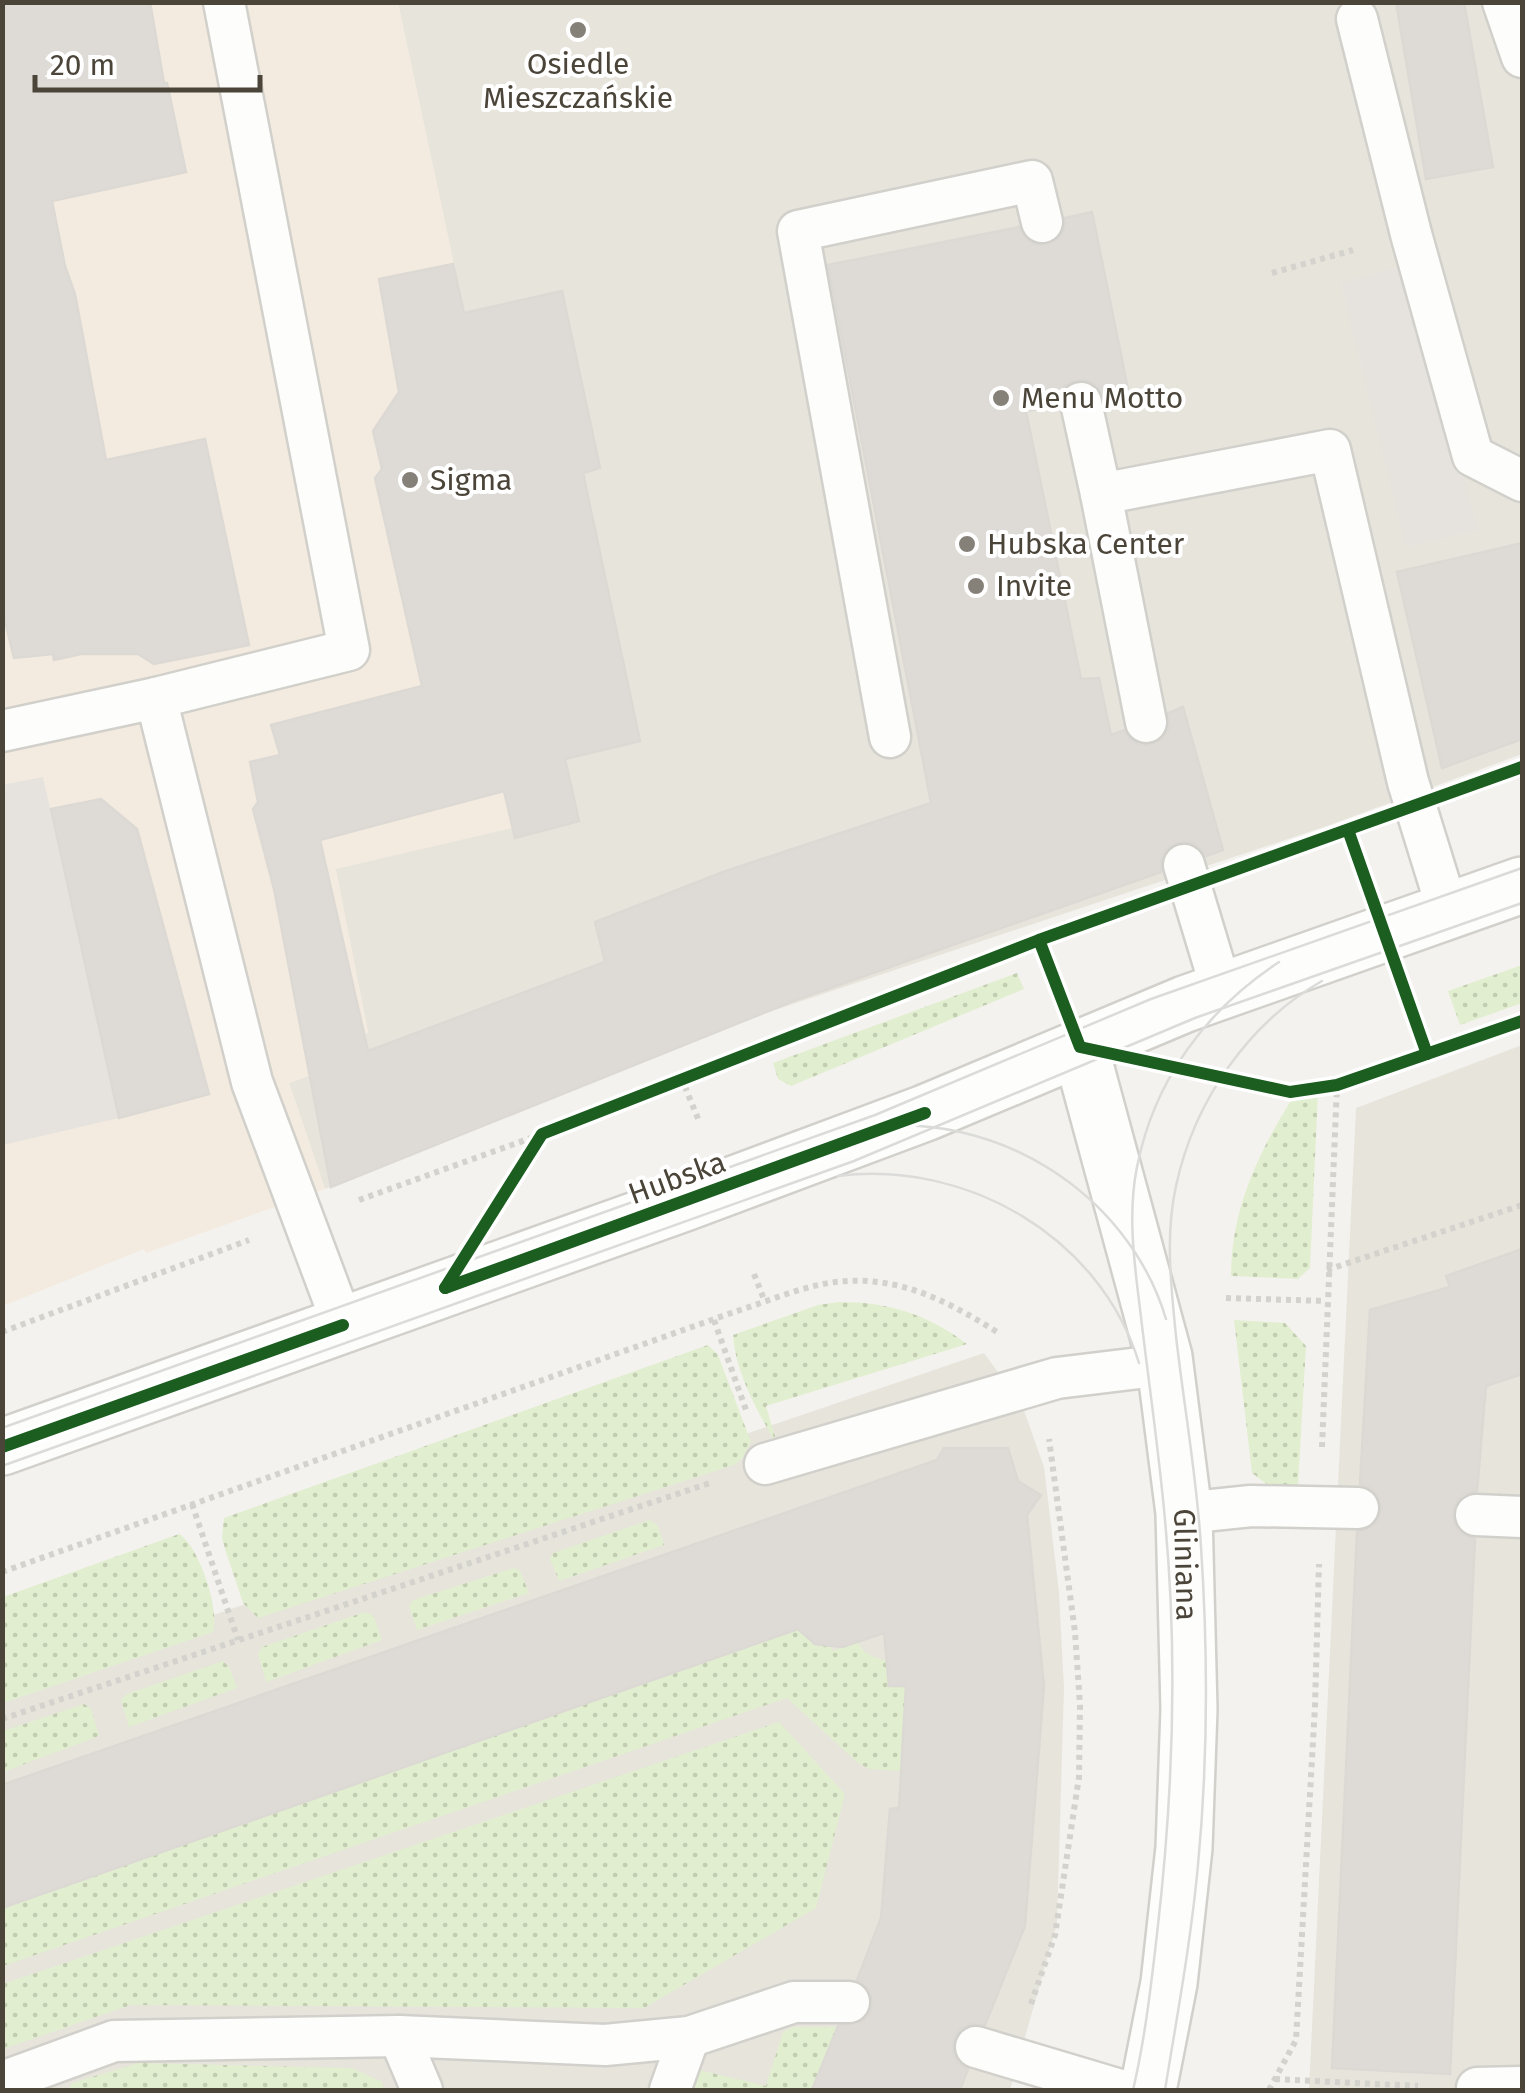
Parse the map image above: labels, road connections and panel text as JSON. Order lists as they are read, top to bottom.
{
  "streets": {
    "street": ["Hubska", "Gliniana"]
  },
  "crossings": [
    ["Hubska", "Gliniana"]
  ],
  "places": [
    "Osiedle Mieszczańskie",
    "Menu Motto",
    "Sigma",
    "Hubska Center",
    "Invite"
  ],
  "scale_bar": "20 m"
}
